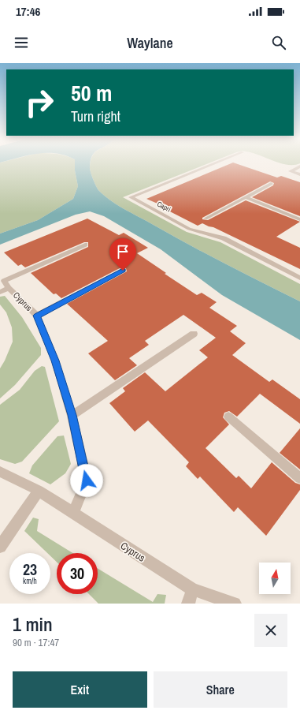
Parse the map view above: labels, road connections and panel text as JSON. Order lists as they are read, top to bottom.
{
  "streets": {
    "street": ["Capri", "Cyprus"]
  },
  "north": "top",
  "page": {
    "status": "17:46",
    "header": "Waylane",
    "turn": ["50 m", "Turn right"],
    "speed": "23 km/h",
    "limit": "30",
    "heading": ["1 min", "90 m · 17:47"],
    "buttons": ["Exit", "Share"]
  }
}
